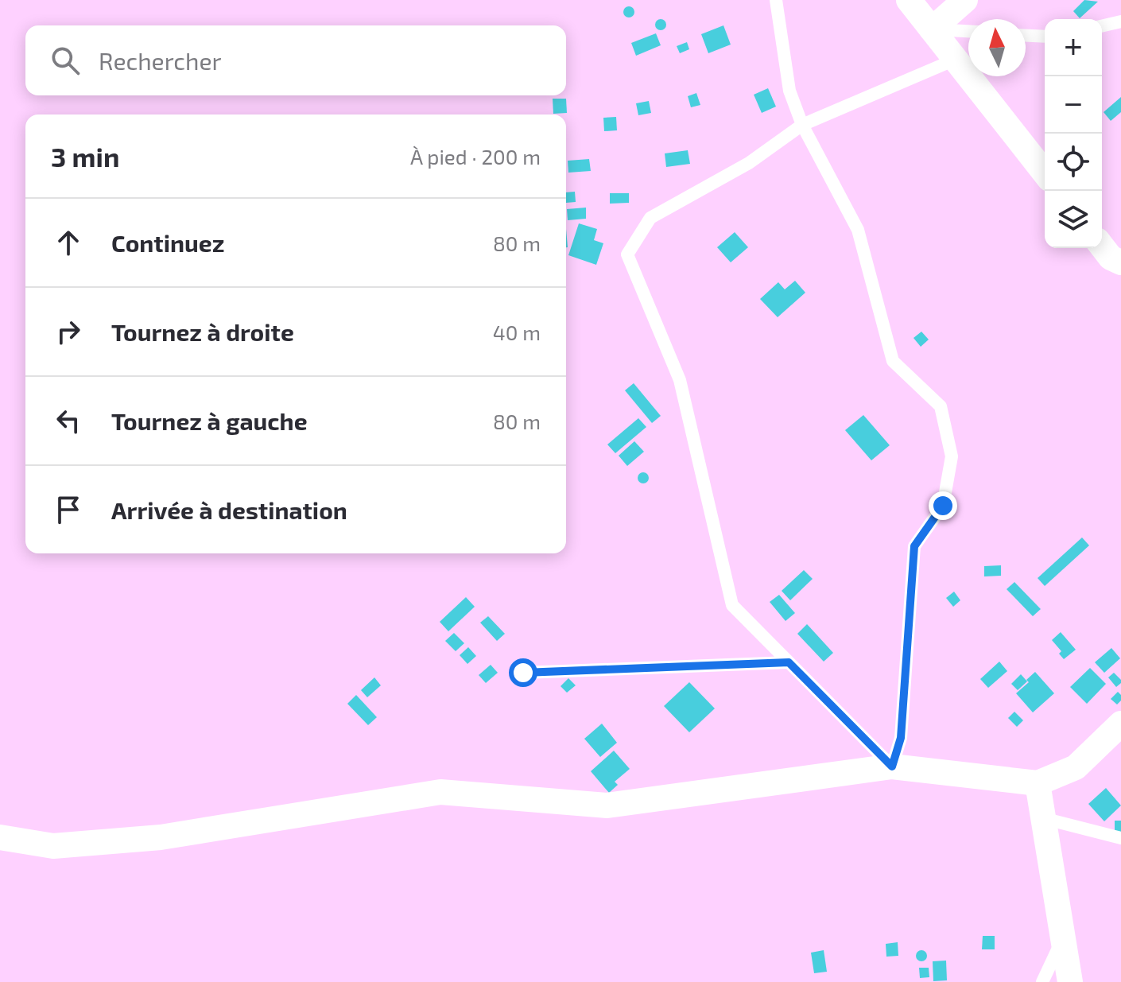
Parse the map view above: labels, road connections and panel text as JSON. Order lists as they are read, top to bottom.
{
  "north": "top",
  "page": {
    "map_buttons": ["+", "−"],
    "search": "Rechercher",
    "heading": ["3 min", "À pied · 200 m"],
    "list": [
      ["Continuez", "80 m"],
      ["Tournez à droite", "40 m"],
      ["Tournez à gauche", "80 m"],
      "Arrivée à destination"
    ]
  }
}
